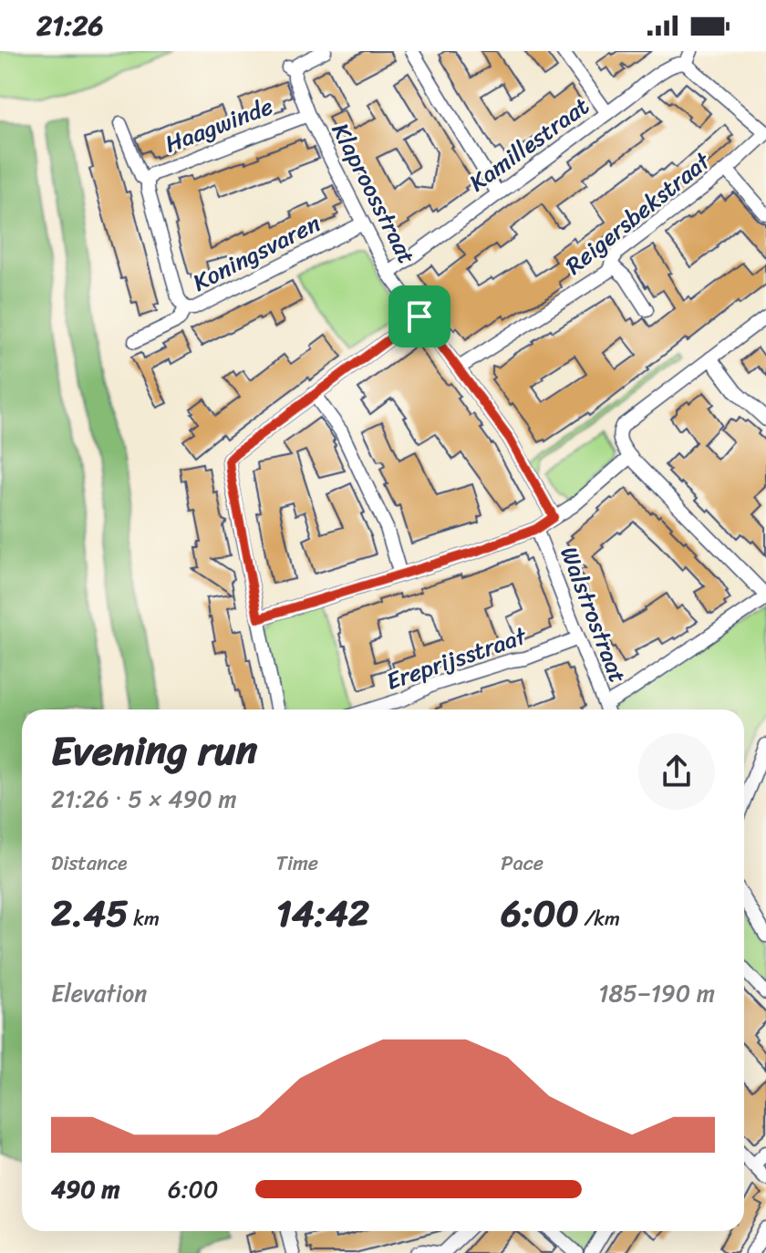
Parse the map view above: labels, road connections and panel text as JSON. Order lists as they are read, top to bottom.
{
  "streets": {
    "street": [
      "Haagwinde",
      "Kamillestraat",
      "Klaproosstraat",
      "Reigersbekstraat",
      "Koningsvaren",
      "Walstrostraat",
      "Ereprijsstraat"
    ]
  },
  "crossings": [
    ["Haagwinde", "Klaproosstraat"],
    ["Haagwinde", "Koningsvaren"],
    ["Kamillestraat", "Klaproosstraat"],
    ["Klaproosstraat", "Reigersbekstraat"],
    ["Klaproosstraat", "Koningsvaren"],
    ["Walstrostraat", "Ereprijsstraat"]
  ],
  "page": {
    "status": "21:26",
    "heading": ["Evening run", "21:26 · 5 × 490 m"],
    "stats": [
      ["Distance", "2.45 km"],
      ["Time", "14:42"],
      ["Pace", "6:00 /km"]
    ],
    "chart": ["Elevation", "185–190 m"],
    "list": [
      {
        "name": "490 m",
        "note": "6:00"
      }
    ]
  }
}
